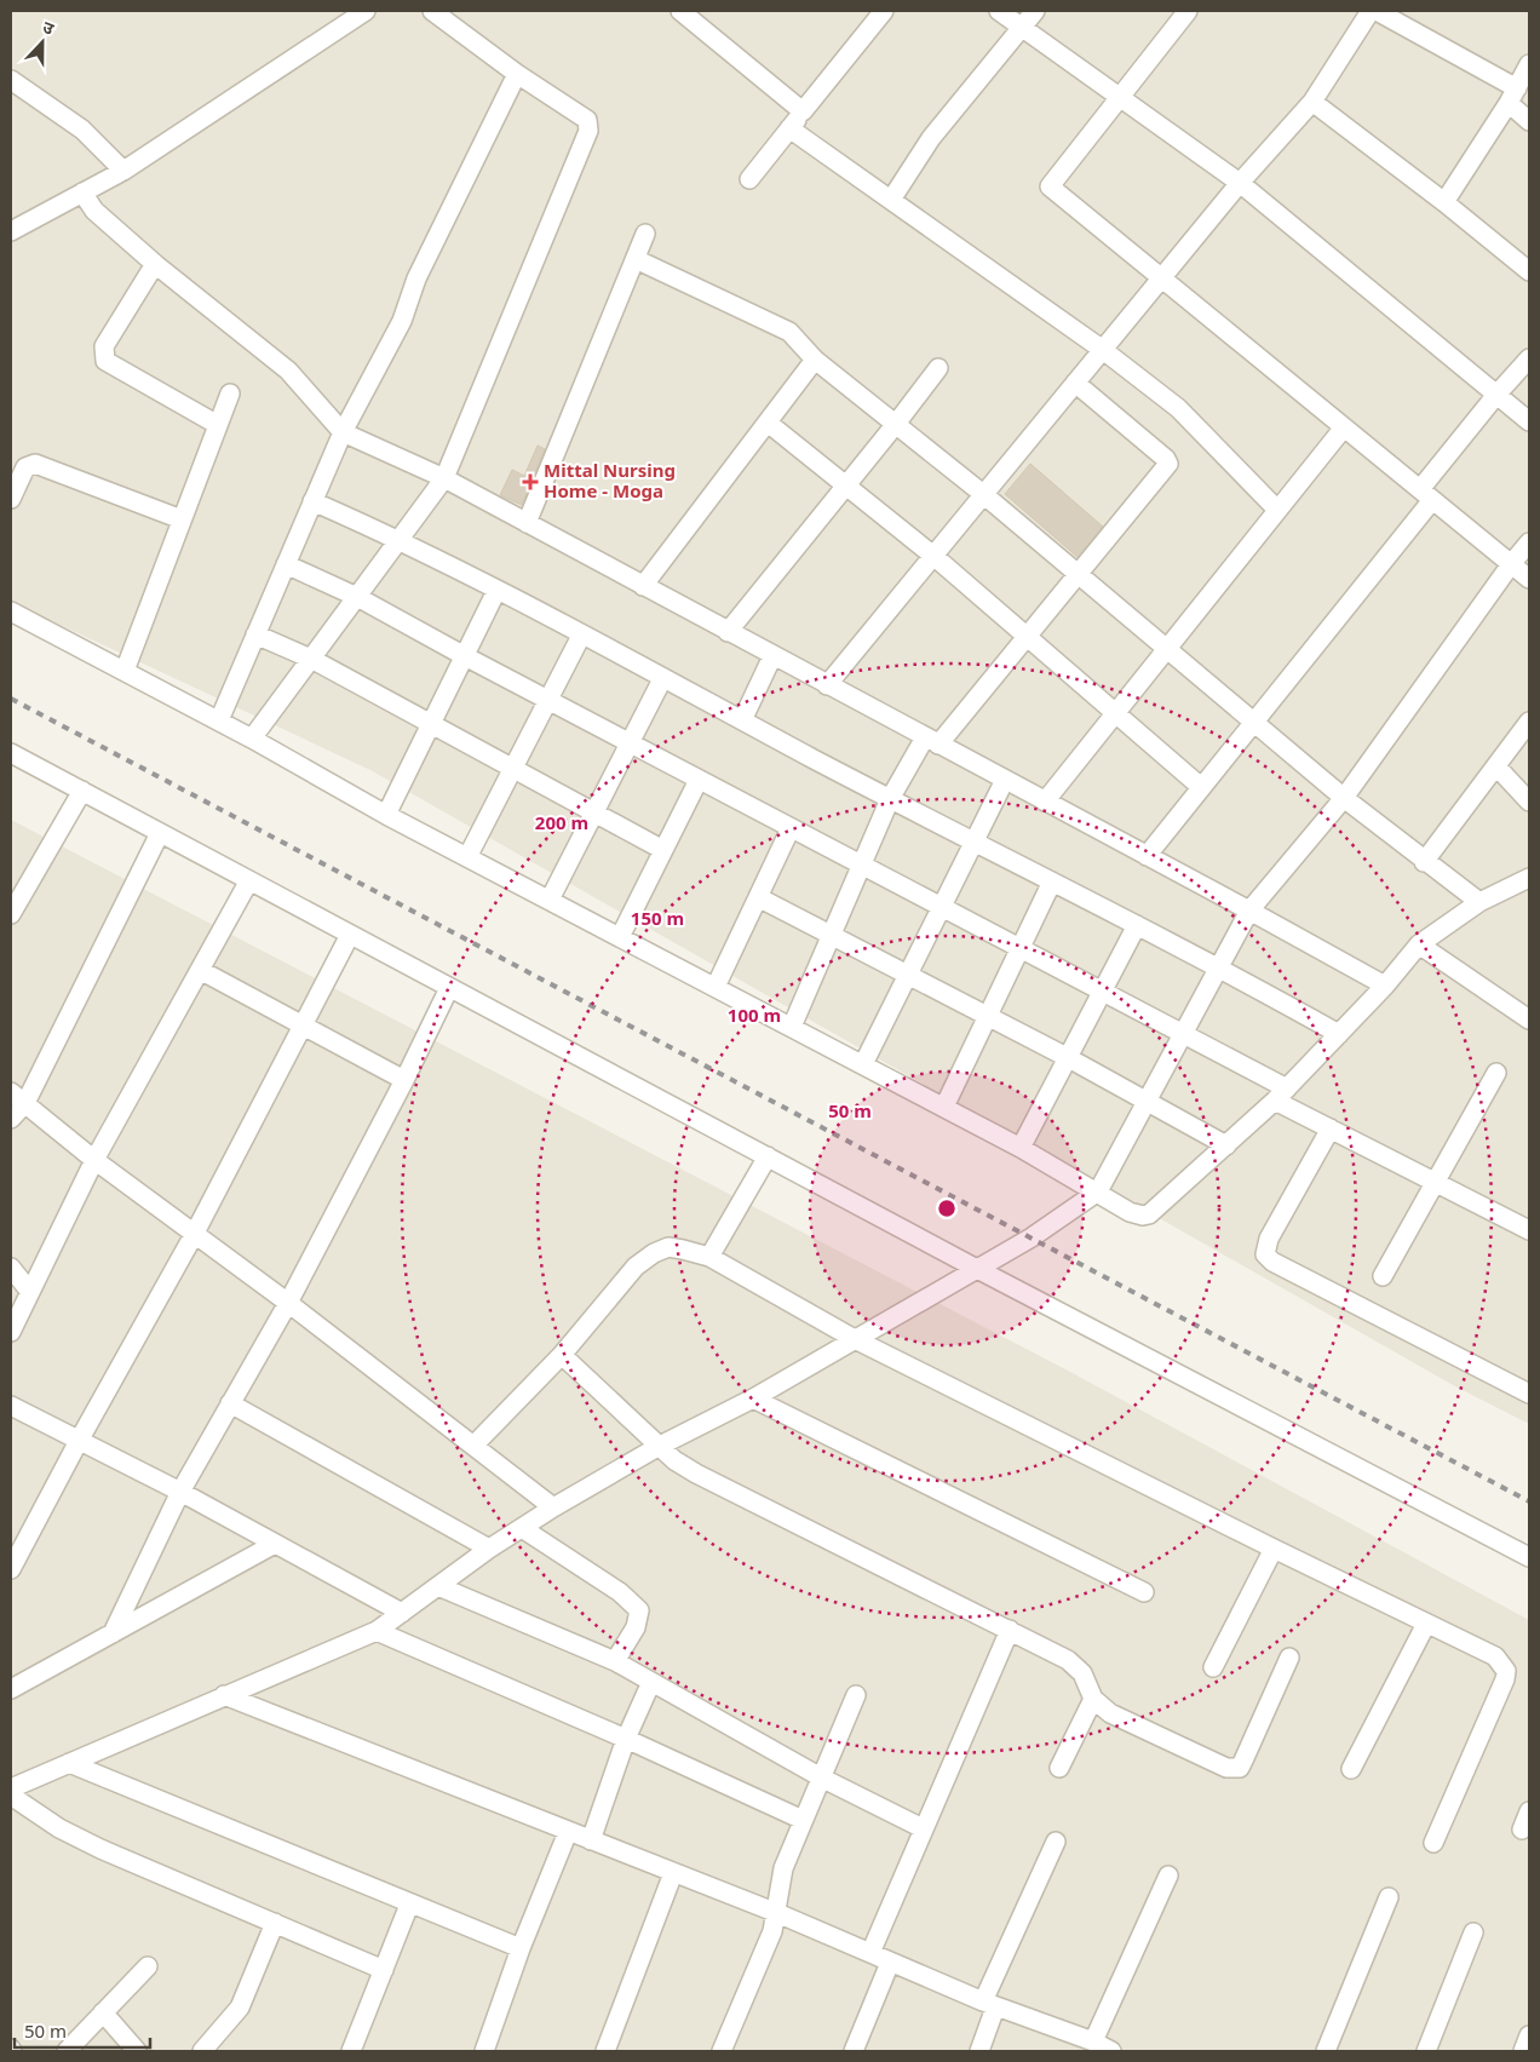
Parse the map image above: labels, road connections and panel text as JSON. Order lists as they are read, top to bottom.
{
  "places": {
    "health": ["Mittal Nursing Home - Moga"]
  },
  "scale_bar": "50 m",
  "north": "top",
  "rings": [
    "200 m",
    "150 m",
    "100 m",
    "50 m"
  ]
}
